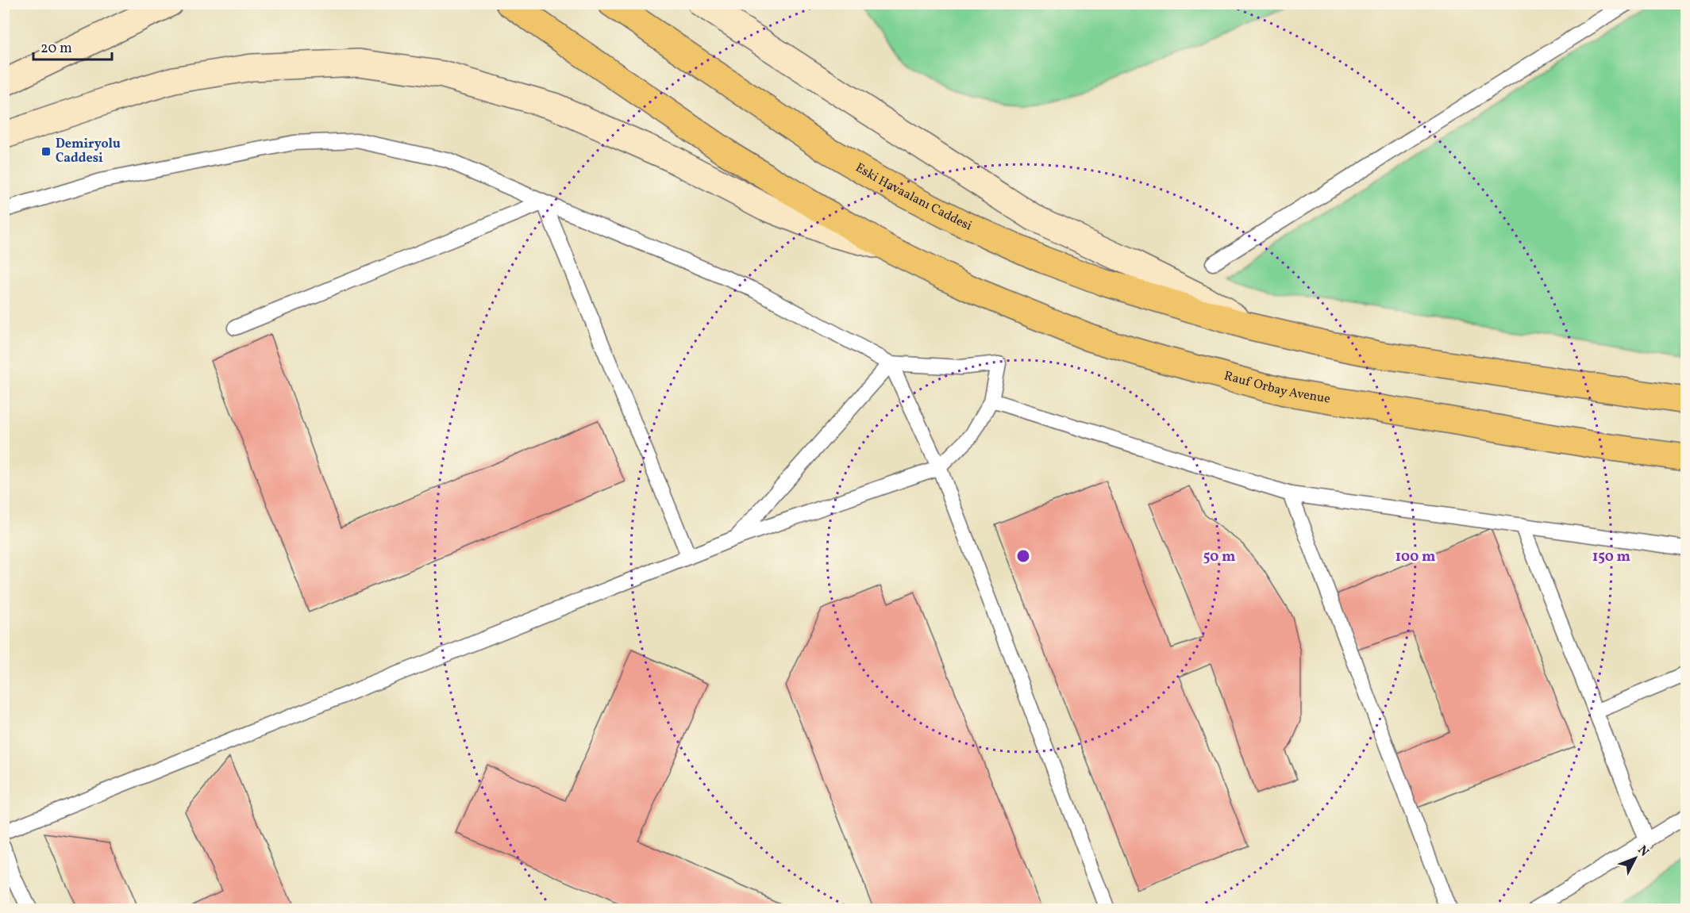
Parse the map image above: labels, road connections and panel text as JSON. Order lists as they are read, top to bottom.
{
  "streets": {
    "highway": ["Eski Havaalanı Caddesi", "Rauf Orbay Avenue"]
  },
  "places": {
    "transit": ["Demiryolu Caddesi"]
  },
  "scale_bar": "20 m",
  "north": "top right",
  "rings": ["50 m", "100 m", "150 m"]
}
